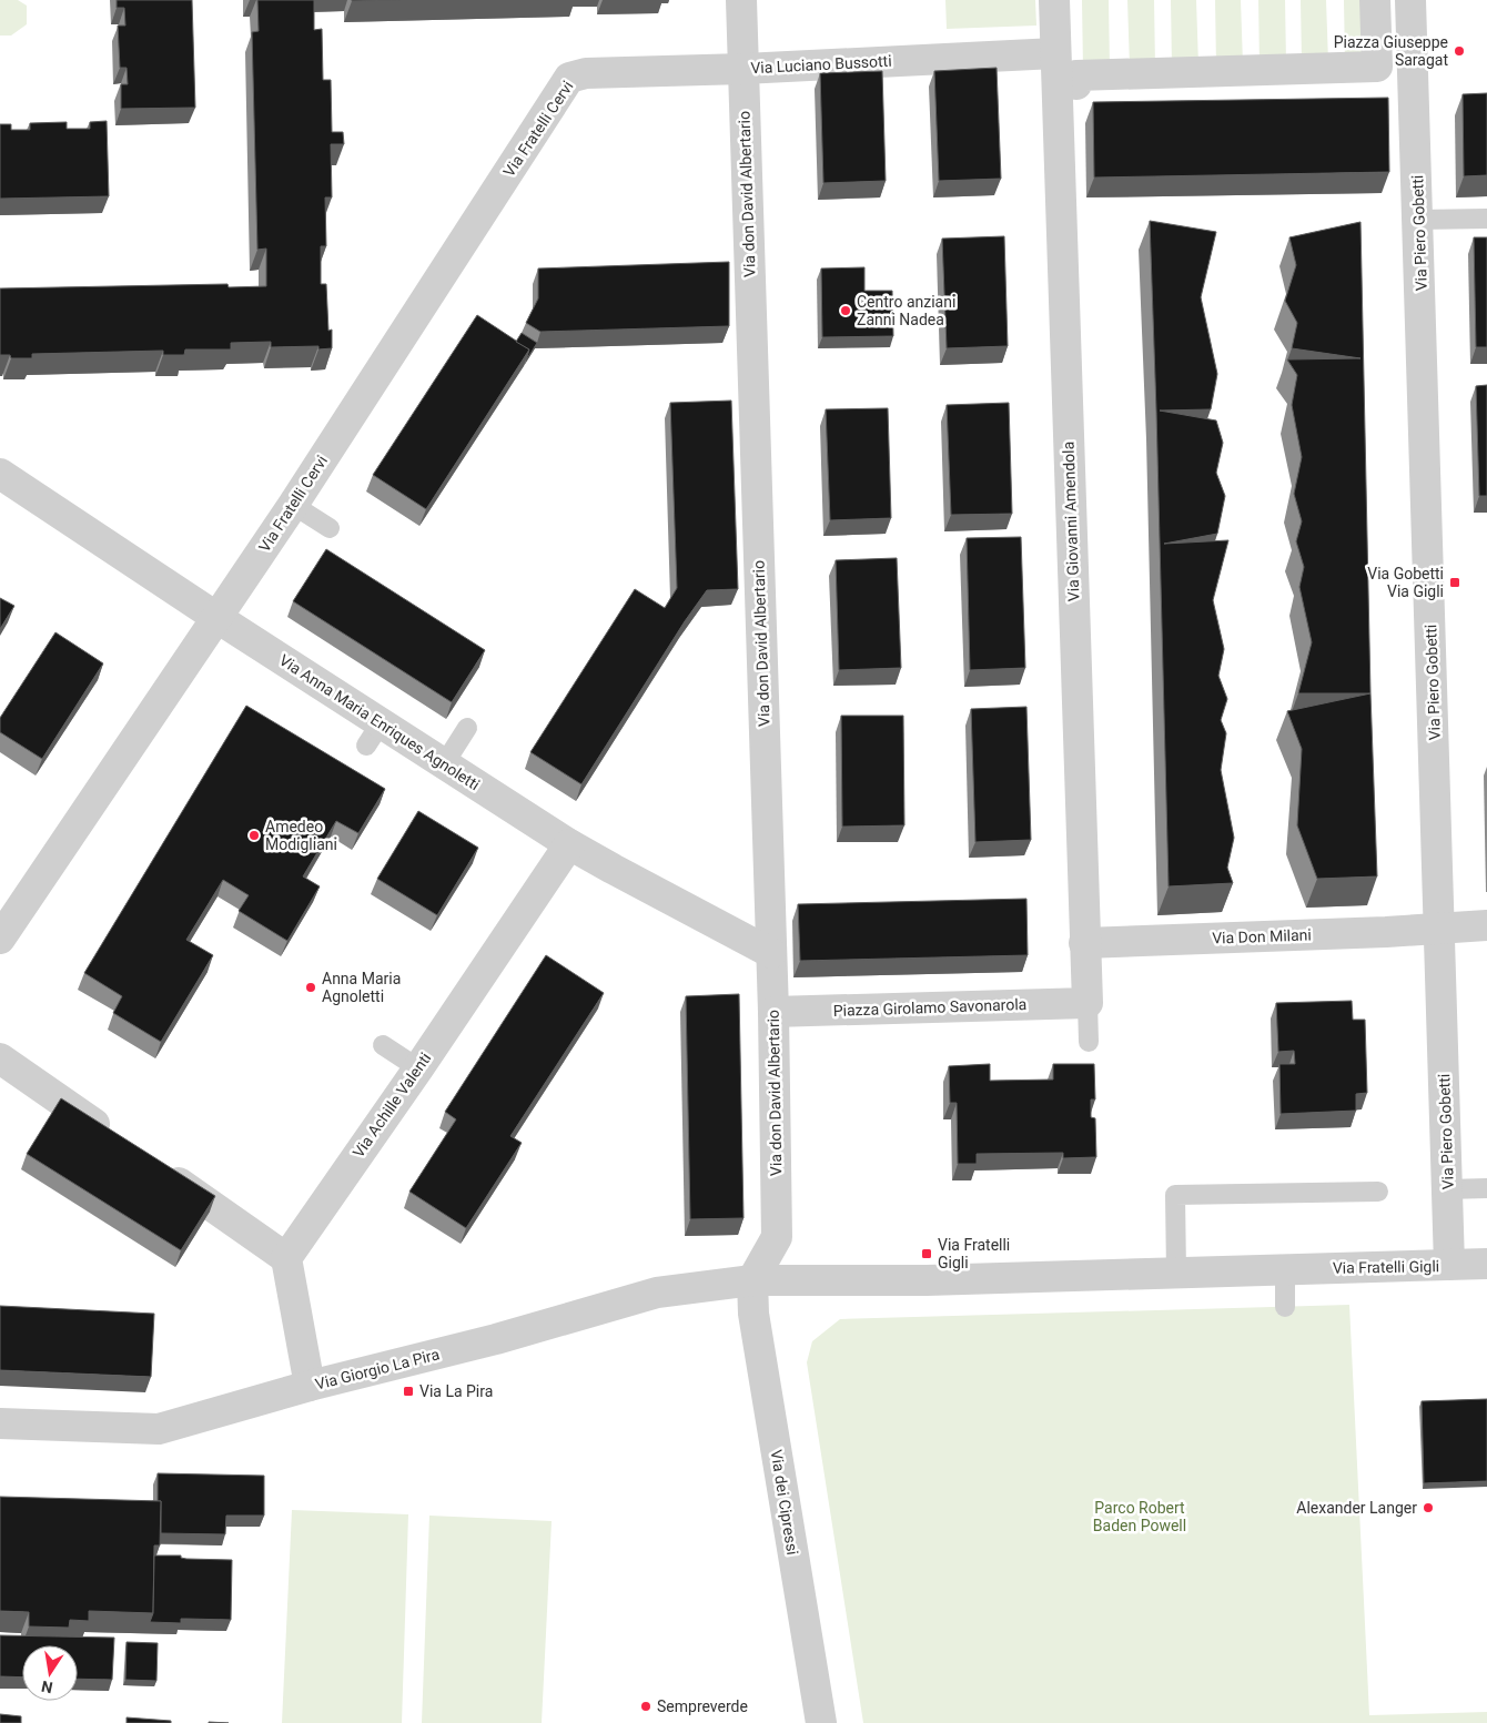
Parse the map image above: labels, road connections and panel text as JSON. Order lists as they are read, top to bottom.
{
  "streets": {
    "street": [
      "Via Luciano Bussotti",
      "Via Fratelli Cervi",
      "Via don David Albertario",
      "Via Piero Gobetti",
      "Via Giovanni Amendola",
      "Via Anna Maria Enriques Agnoletti",
      "Via Don Milani",
      "Piazza Girolamo Savonarola",
      "Via Achille Valenti",
      "Via Fratelli Gigli",
      "Via Giorgio La Pira",
      "Via dei Cipressi"
    ]
  },
  "crossings": [
    ["Via Luciano Bussotti", "Via Fratelli Cervi"],
    ["Via Luciano Bussotti", "Via don David Albertario"],
    ["Via Luciano Bussotti", "Via Giovanni Amendola"],
    ["Via Fratelli Cervi", "Via Anna Maria Enriques Agnoletti"],
    ["Via don David Albertario", "Via Anna Maria Enriques Agnoletti"],
    ["Via don David Albertario", "Piazza Girolamo Savonarola"],
    ["Via don David Albertario", "Via Fratelli Gigli"],
    ["Via don David Albertario", "Via Giorgio La Pira"],
    ["Via don David Albertario", "Via dei Cipressi"],
    ["Via Piero Gobetti", "Via Don Milani"],
    ["Via Piero Gobetti", "Via Fratelli Gigli"],
    ["Via Giovanni Amendola", "Via Don Milani"],
    ["Via Giovanni Amendola", "Piazza Girolamo Savonarola"],
    ["Via Anna Maria Enriques Agnoletti", "Via Achille Valenti"],
    ["Via Fratelli Gigli", "Via Giorgio La Pira"],
    ["Via Fratelli Gigli", "Via dei Cipressi"],
    ["Via Giorgio La Pira", "Via dei Cipressi"]
  ],
  "parks": ["Parco Robert Baden Powell"],
  "places": {
    "other": [
      "Piazza Giuseppe Saragat",
      "Centro anziani Zanni Nadea",
      "Amedeo Modigliani",
      "Anna Maria Agnoletti",
      "Alexander Langer",
      "Sempreverde"
    ],
    "transit": ["Via Gobetti Via Gigli", "Via Fratelli Gigli", "Via La Pira"]
  },
  "north": "bottom"
}
